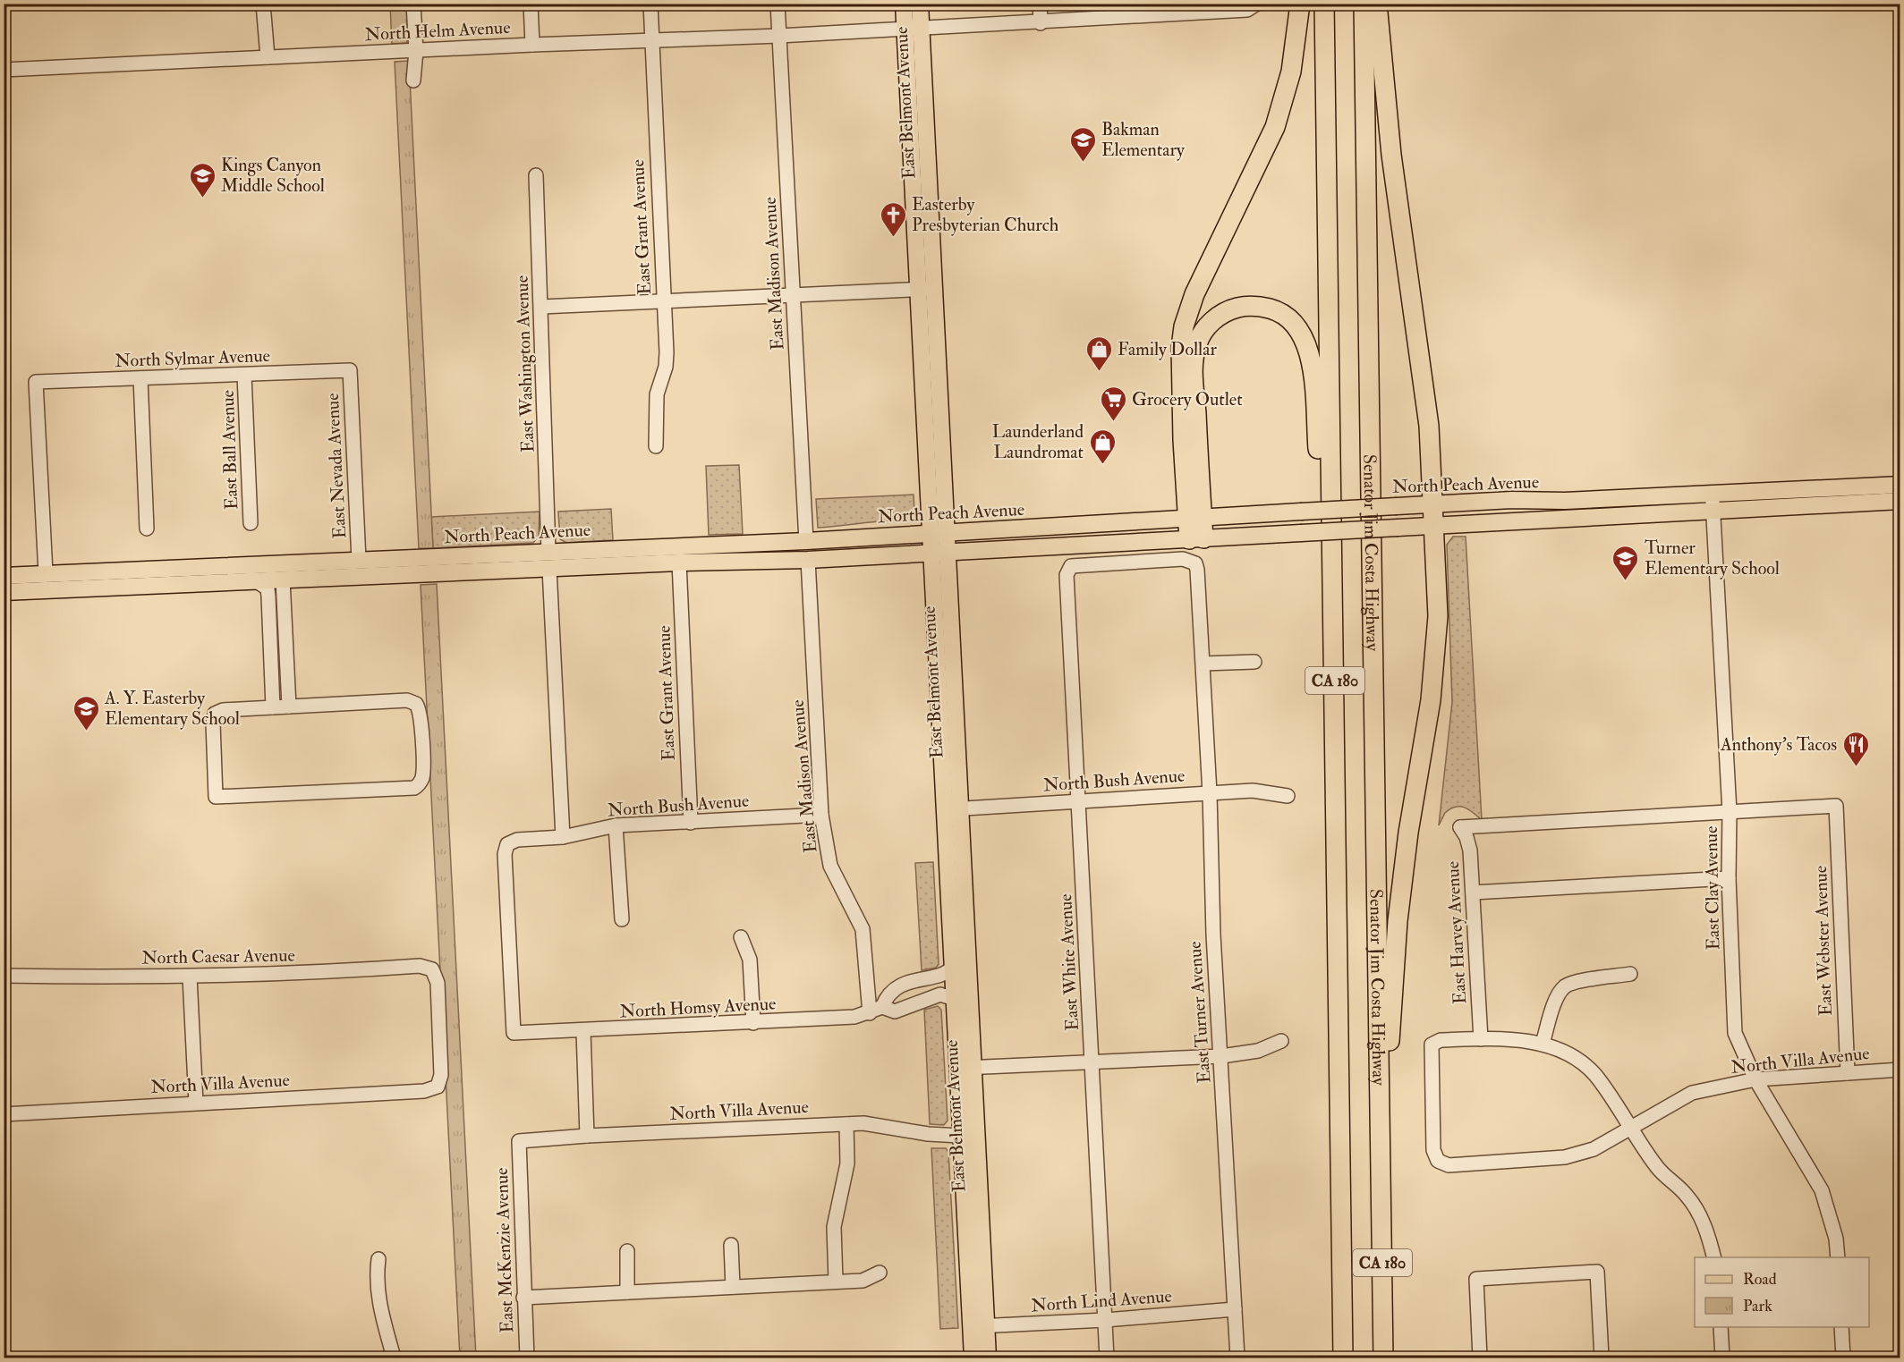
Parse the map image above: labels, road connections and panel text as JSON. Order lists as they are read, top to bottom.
{
  "streets": {
    "highway": ["Senator Jim Costa Highway", "CA 180"],
    "main road": ["East Belmont Avenue", "North Peach Avenue"],
    "street": [
      "North Helm Avenue",
      "East Grant Avenue",
      "East Madison Avenue",
      "North Sylmar Avenue",
      "East Washington Avenue",
      "East Ball Avenue",
      "East Nevada Avenue",
      "North Bush Avenue",
      "East Clay Avenue",
      "East Harvey Avenue",
      "East Webster Avenue",
      "North Caesar Avenue",
      "East White Avenue",
      "North Homsy Avenue",
      "East Turner Avenue",
      "North Villa Avenue",
      "East McKenzie Avenue",
      "North Lind Avenue"
    ]
  },
  "crossings": [
    ["North Helm Avenue", "East Belmont Avenue"],
    ["North Helm Avenue", "East Grant Avenue"],
    ["North Helm Avenue", "East Madison Avenue"],
    ["East Belmont Avenue", "North Peach Avenue"],
    ["East Belmont Avenue", "North Bush Avenue"],
    ["East Belmont Avenue", "North Homsy Avenue"],
    ["East Belmont Avenue", "North Villa Avenue"],
    ["East Belmont Avenue", "North Lind Avenue"],
    ["East Grant Avenue", "North Peach Avenue"],
    ["East Grant Avenue", "North Bush Avenue"],
    ["East Madison Avenue", "North Peach Avenue"],
    ["East Madison Avenue", "North Bush Avenue"],
    ["East Madison Avenue", "North Homsy Avenue"],
    ["North Sylmar Avenue", "East Ball Avenue"],
    ["North Sylmar Avenue", "East Nevada Avenue"],
    ["North Sylmar Avenue", "North Peach Avenue"],
    ["East Washington Avenue", "North Peach Avenue"],
    ["East Nevada Avenue", "North Peach Avenue"],
    ["North Peach Avenue", "East Clay Avenue"],
    ["North Bush Avenue", "East White Avenue"],
    ["North Bush Avenue", "North Homsy Avenue"],
    ["North Bush Avenue", "East Turner Avenue"],
    ["East Clay Avenue", "East Harvey Avenue"],
    ["East Clay Avenue", "East Webster Avenue"],
    ["East Clay Avenue", "North Villa Avenue"],
    ["East Harvey Avenue", "East Webster Avenue"],
    ["East Harvey Avenue", "North Villa Avenue"],
    ["East Webster Avenue", "North Villa Avenue"],
    ["North Caesar Avenue", "North Villa Avenue"],
    ["East White Avenue", "East Turner Avenue"],
    ["East White Avenue", "North Lind Avenue"],
    ["East Turner Avenue", "North Lind Avenue"],
    ["North Villa Avenue", "East McKenzie Avenue"]
  ],
  "places": {
    "school or university": [
      "Bakman Elementary",
      "Kings Canyon Middle School",
      "Turner Elementary School",
      "A. Y. Easterby Elementary School"
    ],
    "church": ["Easterby Presbyterian Church"],
    "shop": ["Family Dollar", "Launderland Laundromat"],
    "supermarket": ["Grocery Outlet"],
    "restaurant": ["Anthony's Tacos"]
  },
  "legend": ["Road", "Park"]
}
